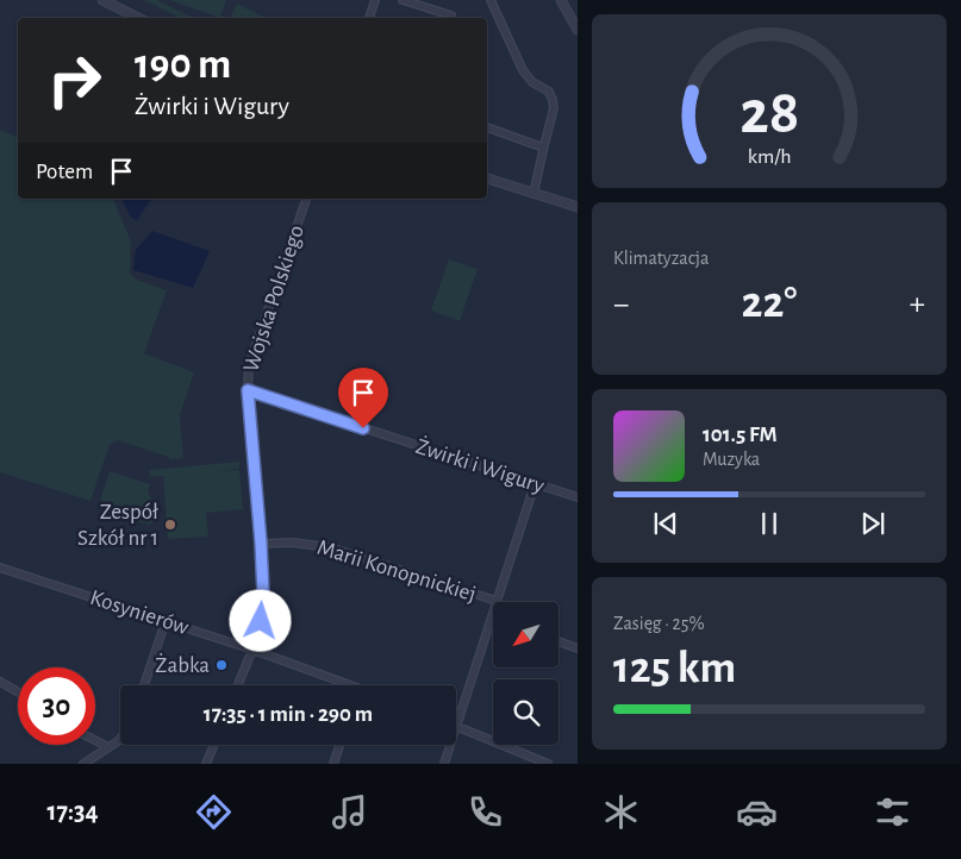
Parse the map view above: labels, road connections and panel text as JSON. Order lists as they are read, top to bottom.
{
  "streets": {
    "street": [
      "Wojska Polskiego",
      "Żwirki i Wigury",
      "Marii Konopnickiej",
      "Kosynierów"
    ]
  },
  "crossings": [
    ["Wojska Polskiego", "Żwirki i Wigury"],
    ["Wojska Polskiego", "Marii Konopnickiej"],
    ["Wojska Polskiego", "Kosynierów"]
  ],
  "places": ["Zespół Szkół nr 1", "Żabka"],
  "north": "bottom left",
  "page": {
    "turn": ["190 m", "Żwirki i Wigury"],
    "then": "Potem",
    "tile": [
      "Klimatyzacja",
      ["Zasięg · 25%", "125 km"]
    ],
    "heat": ["−", "22°", "+"],
    "song": ["101.5 FM", "Muzyka"],
    "limit": "30",
    "trip": "17:35 · 1 min · 290 m",
    "tabs": "17:34",
    "gauge": ["28", "km/h"]
  }
}
